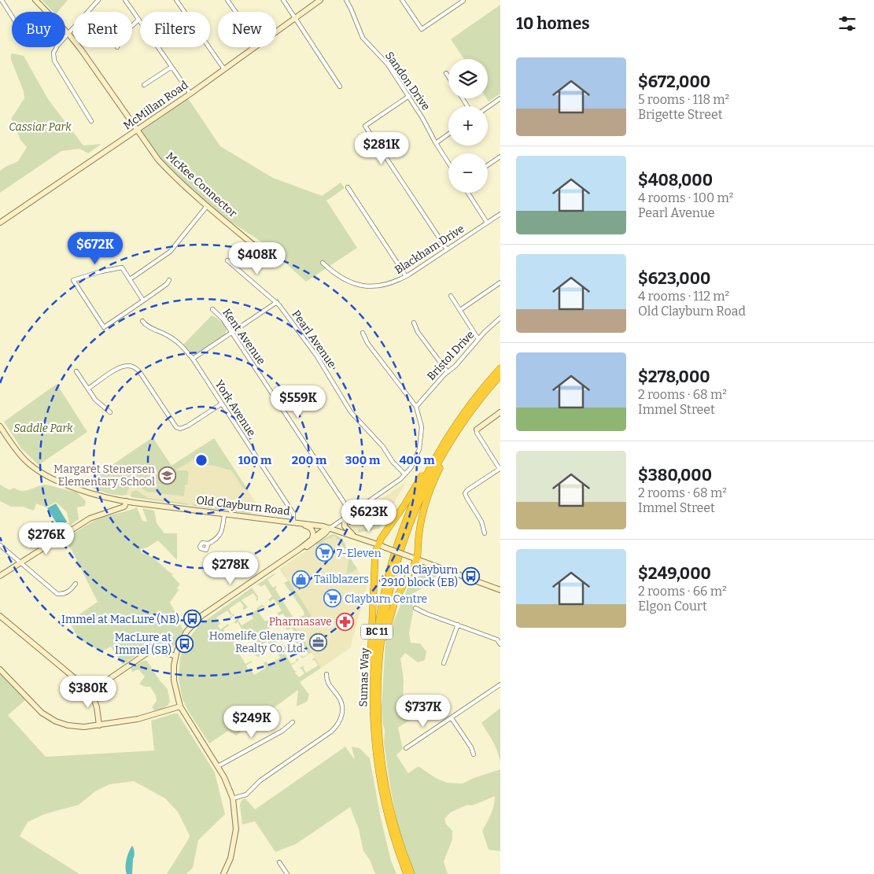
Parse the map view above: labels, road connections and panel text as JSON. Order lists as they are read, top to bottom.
{
  "streets": {
    "highway": ["BC 11", "Sumas Way"],
    "street": [
      "Sandon Drive",
      "McMillan Road",
      "McKee Connector",
      "Blackham Drive",
      "Kent Avenue",
      "Pearl Avenue",
      "Bristol Drive",
      "York Avenue",
      "Old Clayburn Road"
    ]
  },
  "crossings": [
    ["McMillan Road", "McKee Connector"],
    ["York Avenue", "Old Clayburn Road"]
  ],
  "parks": ["Cassiar Park", "Saddle Park"],
  "places": {
    "school or university": ["Margaret Stenersen Elementary School"],
    "supermarket": ["7-Eleven", "Clayburn Centre"],
    "bus stop": ["Old Clayburn 2910 block (EB)", "Immel at MacLure (NB)", "MacLure at Immel (SB)"],
    "shop": ["Tailblazers"],
    "pharmacy": ["Pharmasave"],
    "office": ["Homelife Glenayre Realty Co. Ltd."]
  },
  "page": {
    "heading": "10 homes",
    "chip": [
      "Buy",
      "Rent",
      "Filters",
      "New"
    ],
    "list": [
      {
        "name": "$672,000",
        "note": "5 rooms · 118 m² · Brigette Street"
      },
      {
        "name": "$408,000",
        "note": "4 rooms · 100 m² · Pearl Avenue"
      },
      {
        "name": "$623,000",
        "note": "4 rooms · 112 m² · Old Clayburn Road"
      },
      {
        "name": "$278,000",
        "note": "2 rooms · 68 m² · Immel Street"
      },
      {
        "name": "$380,000",
        "note": "2 rooms · 68 m² · Immel Street"
      },
      {
        "name": "$249,000",
        "note": "2 rooms · 66 m² · Elgon Court"
      }
    ],
    "map_buttons": ["+", "−"],
    "price": [
      "$281K",
      "$672K",
      "$408K",
      "$559K",
      "$623K",
      "$276K",
      "$278K",
      "$380K",
      "$737K",
      "$249K"
    ]
  },
  "rings": [
    "100 m",
    "200 m",
    "300 m",
    "400 m"
  ]
}
